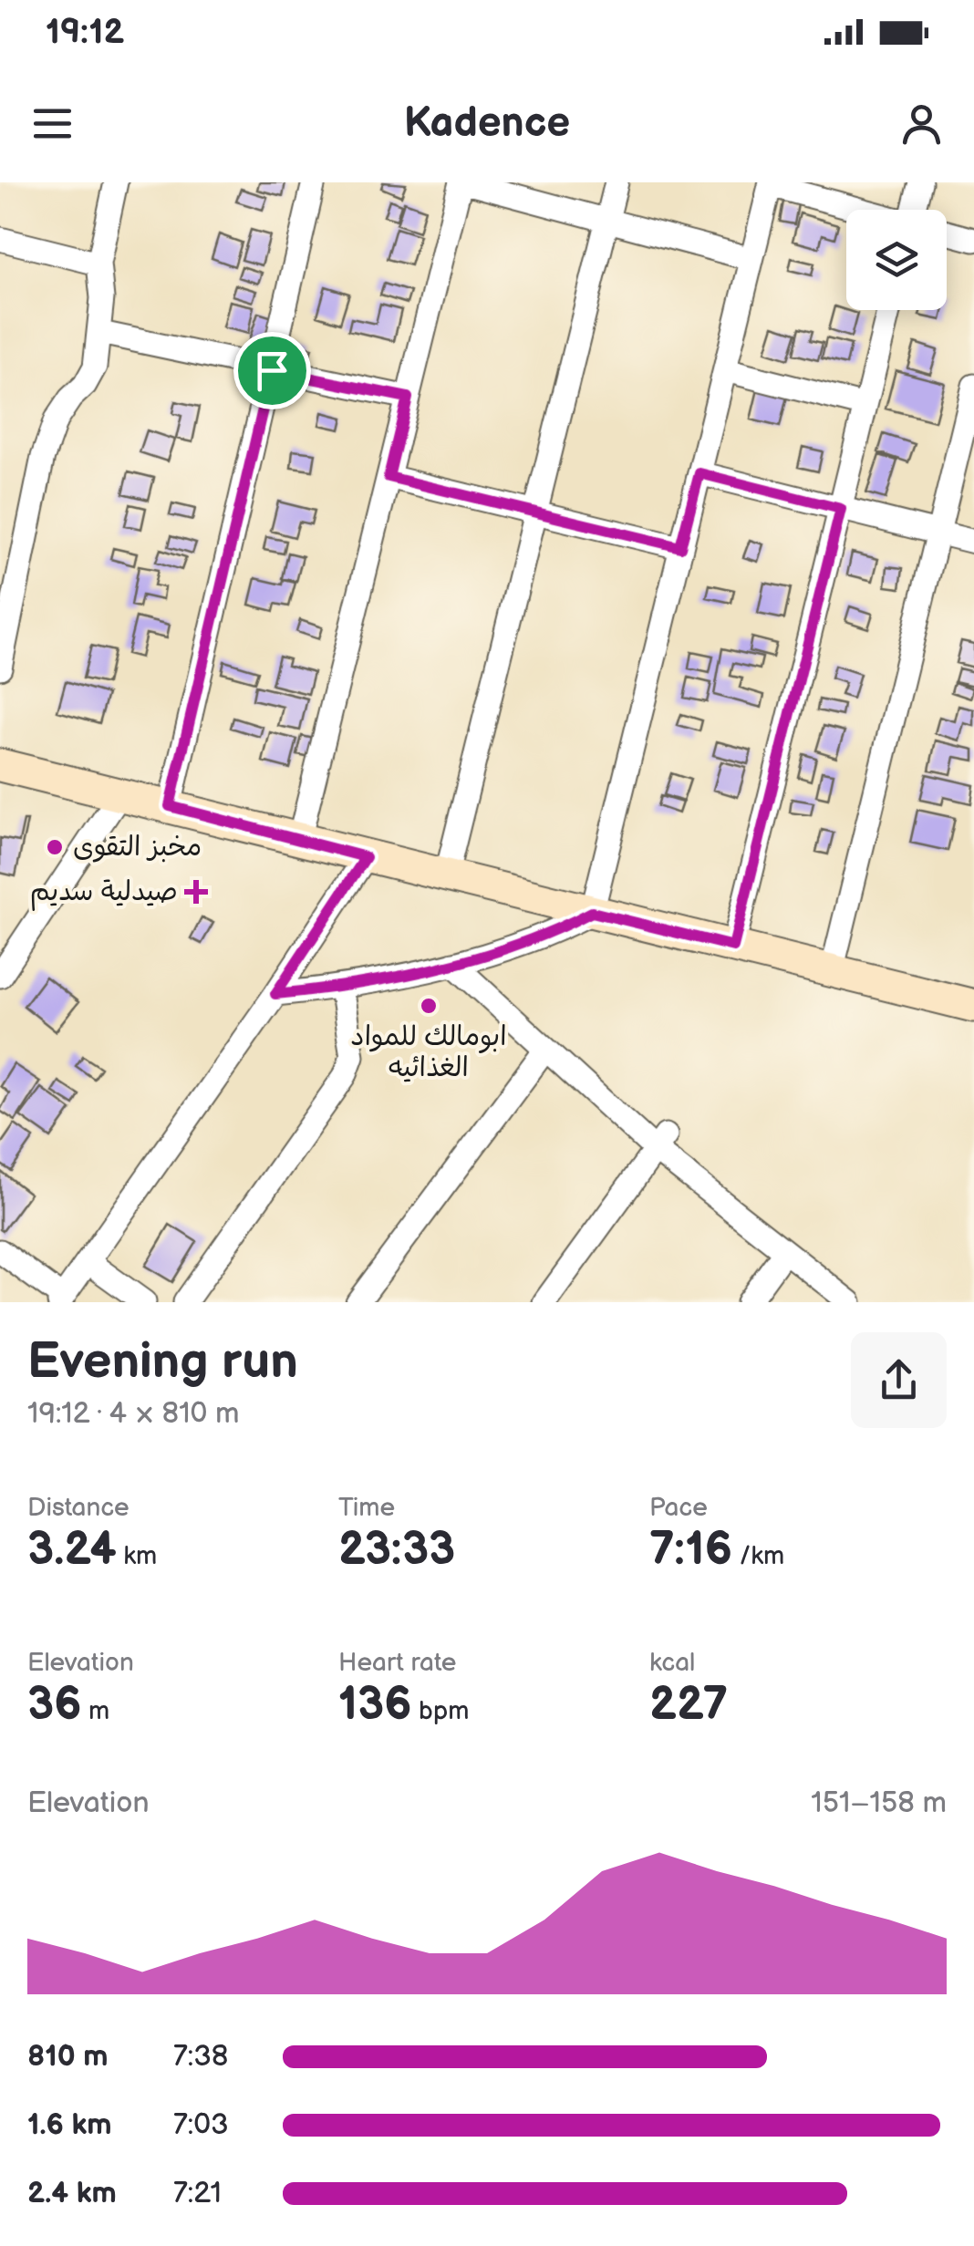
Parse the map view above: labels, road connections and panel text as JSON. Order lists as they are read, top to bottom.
{
  "places": {
    "other": ["مخبز التقوى", "ابومالك للمواد الغذائيه"],
    "health": ["صيدلية سديم"]
  },
  "page": {
    "status": "19:12",
    "header": "Kadence",
    "heading": ["Evening run", "19:12 · 4 × 810 m"],
    "stats": [
      ["Distance", "3.24 km"],
      ["Time", "23:33"],
      ["Pace", "7:16 /km"],
      ["Elevation", "36 m"],
      ["Heart rate", "136 bpm"],
      ["kcal", "227"]
    ],
    "chart": ["Elevation", "151–158 m"],
    "list": [
      {
        "name": "810 m",
        "note": "7:38"
      },
      {
        "name": "1.6 km",
        "note": "7:03"
      },
      {
        "name": "2.4 km",
        "note": "7:21"
      }
    ]
  }
}
